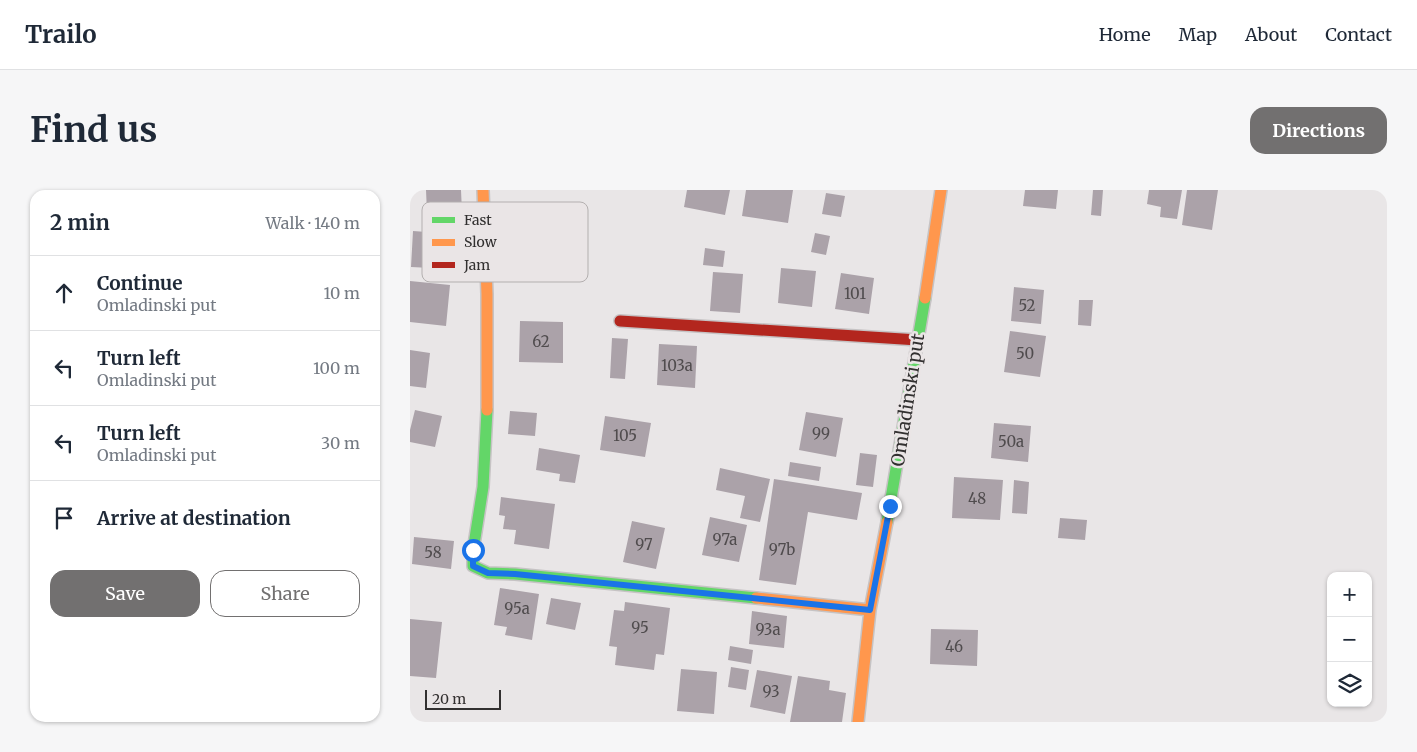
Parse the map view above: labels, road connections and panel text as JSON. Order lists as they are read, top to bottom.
{
  "streets": {
    "street": ["Omladinski put"]
  },
  "house_numbers": [
    "101",
    "52",
    "62",
    "50",
    "103a",
    "99",
    "105",
    "50a",
    "48",
    "97a",
    "97",
    "97b",
    "58",
    "95a",
    "95",
    "93a",
    "46",
    "93"
  ],
  "legend": ["Fast", "Slow", "Jam"],
  "scale_bar": "20 m",
  "page": {
    "header": "Trailo",
    "nav": [
      "Home",
      "Map",
      "About",
      "Contact"
    ],
    "buttons": [
      "Directions",
      ["Save", "Share"]
    ],
    "title": "Find us",
    "heading": ["2 min", "Walk · 140 m"],
    "list": [
      ["Continue", "Omladinski put", "10 m"],
      ["Turn left", "Omladinski put", "100 m"],
      ["Turn left", "Omladinski put", "30 m"],
      "Arrive at destination"
    ],
    "map_buttons": ["+", "−"],
    "scale": "20 m"
  }
}
